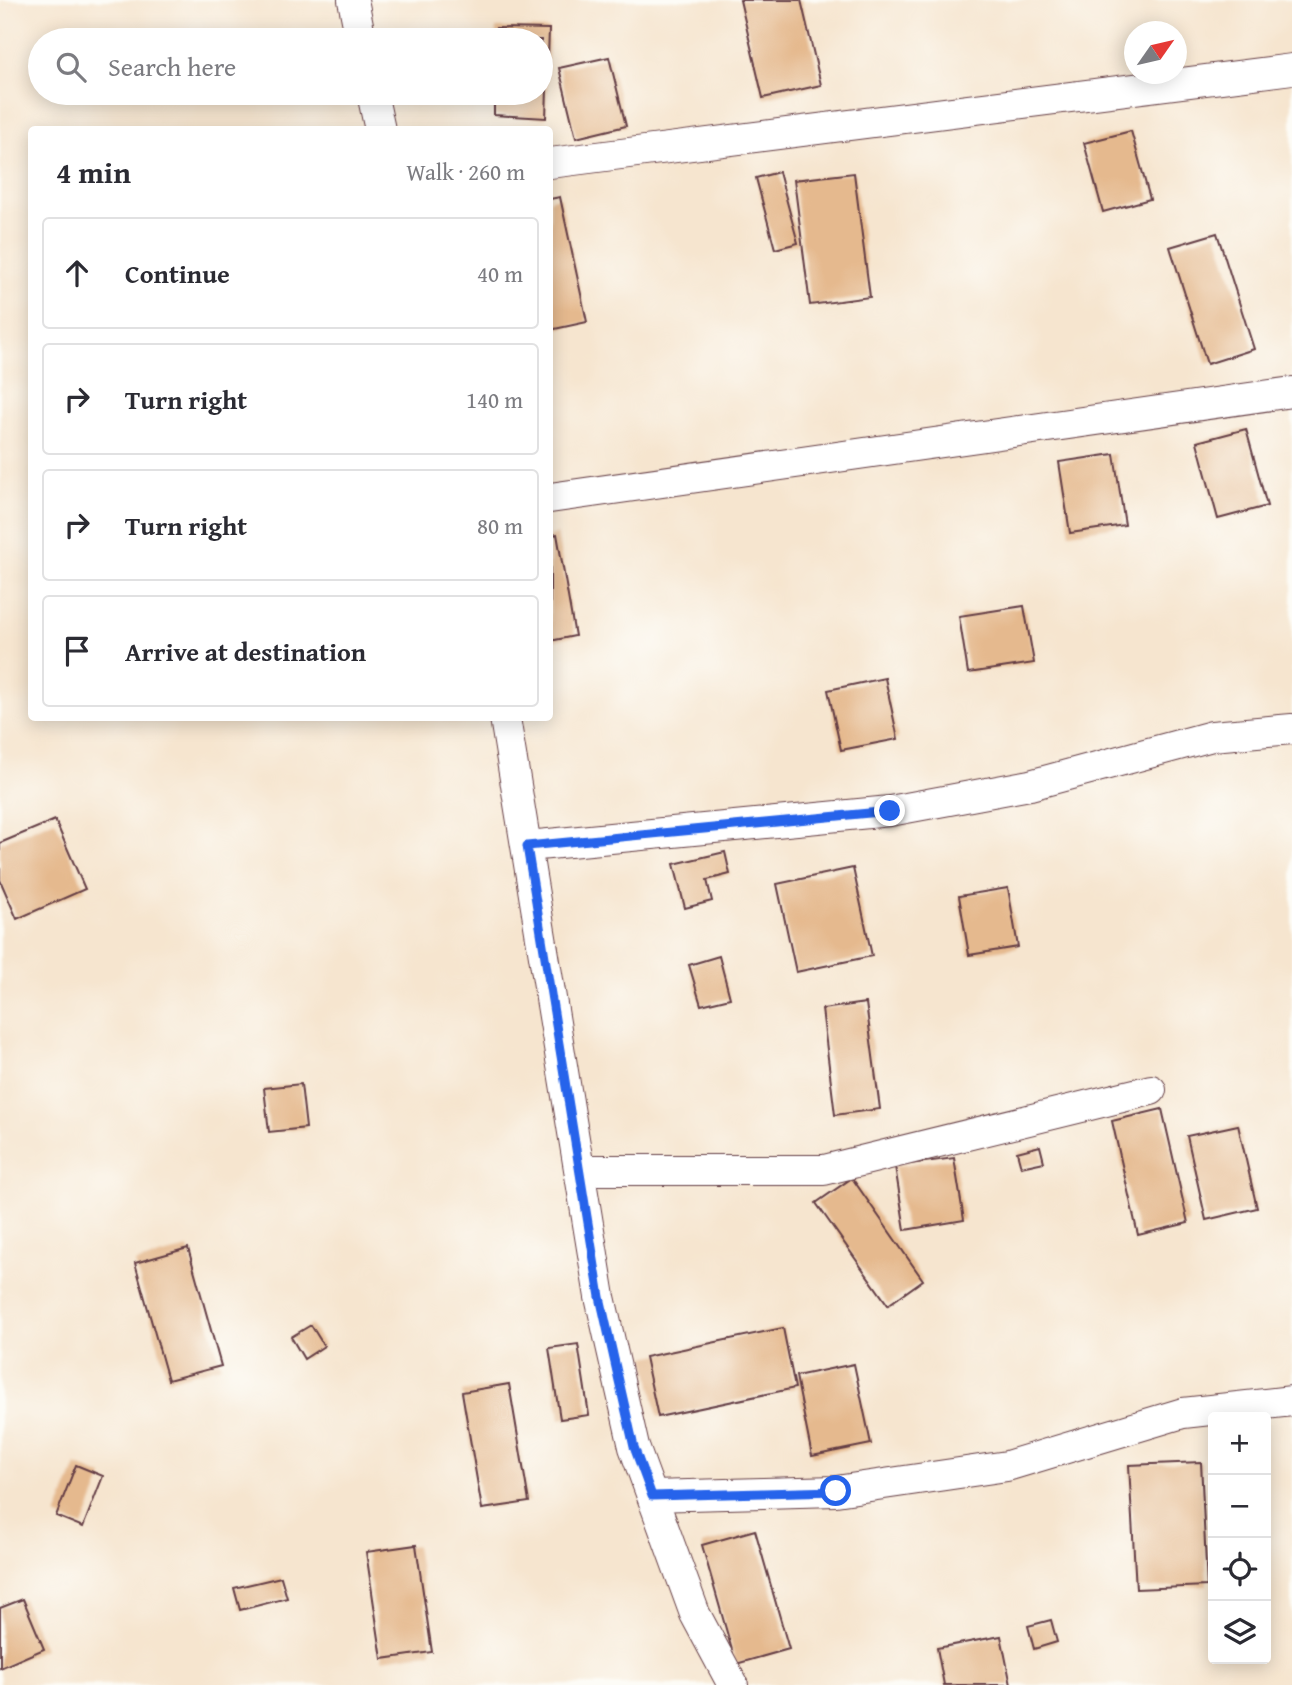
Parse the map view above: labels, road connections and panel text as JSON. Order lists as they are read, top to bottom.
{
  "north": "top right",
  "page": {
    "search": "Search here",
    "heading": ["4 min", "Walk · 260 m"],
    "list": [
      ["Continue", "40 m"],
      ["Turn right", "140 m"],
      ["Turn right", "80 m"],
      "Arrive at destination"
    ],
    "map_buttons": ["+", "−"]
  }
}
